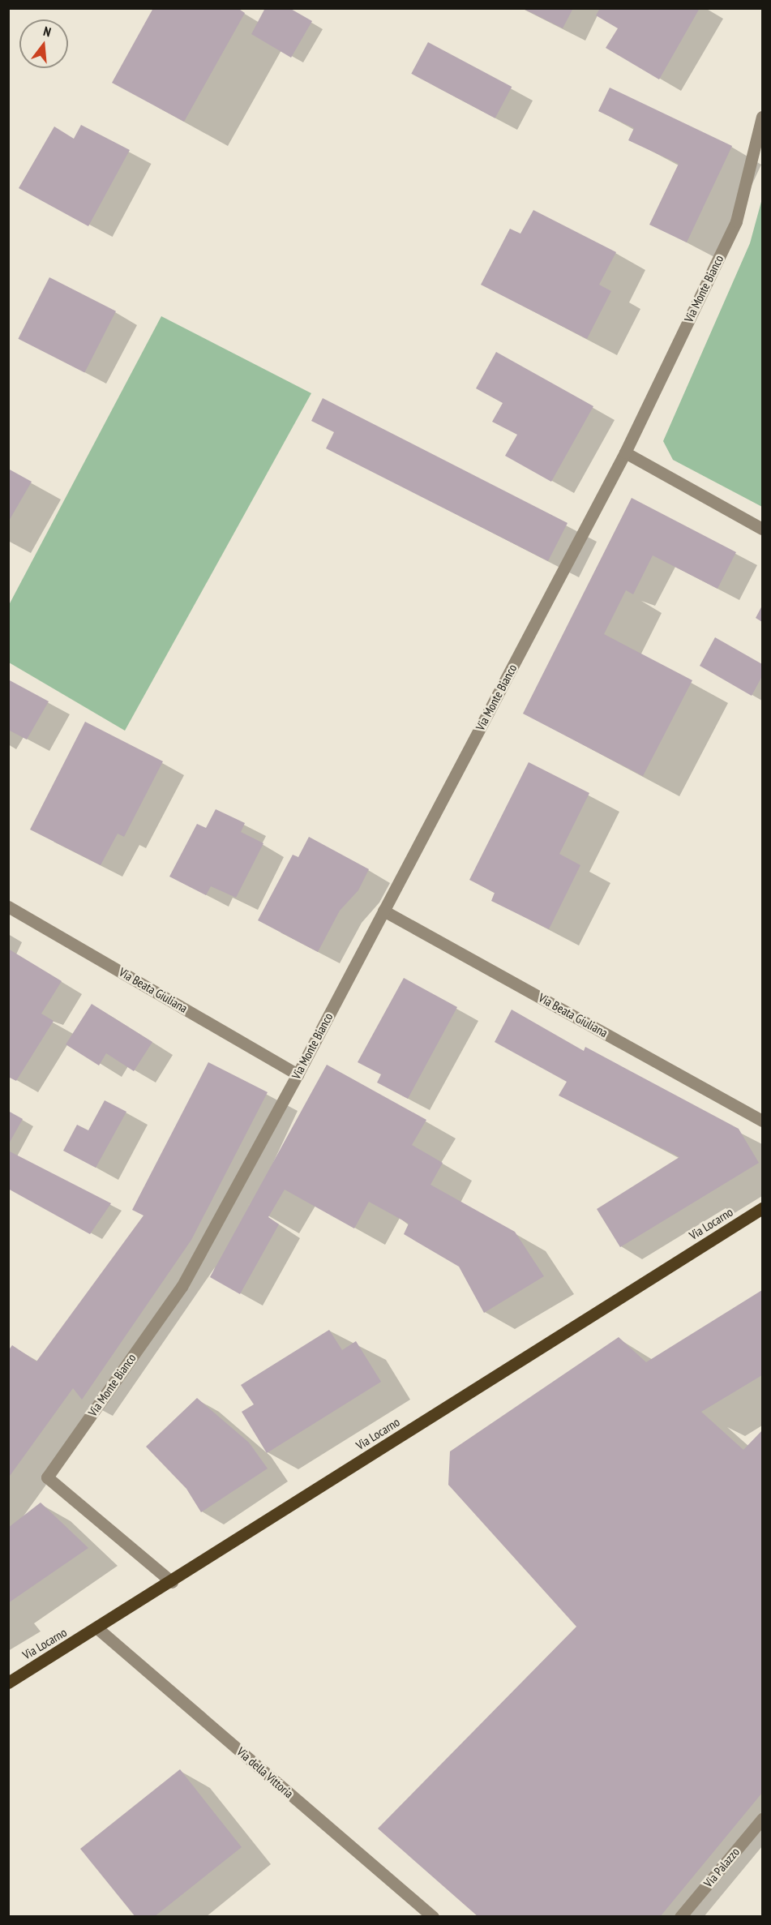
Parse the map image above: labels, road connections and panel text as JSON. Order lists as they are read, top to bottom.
{
  "streets": {
    "main road": ["Via Locarno"],
    "street": [
      "Via Monte Bianco",
      "Via Beata Giuliana",
      "Via della Vittoria",
      "Via Palazzo"
    ]
  },
  "crossings": [
    ["Via Monte Bianco", "Via Beata Giuliana"],
    ["Via Monte Bianco", "Via Locarno"],
    ["Via Locarno", "Via della Vittoria"]
  ],
  "north": "top"
}
